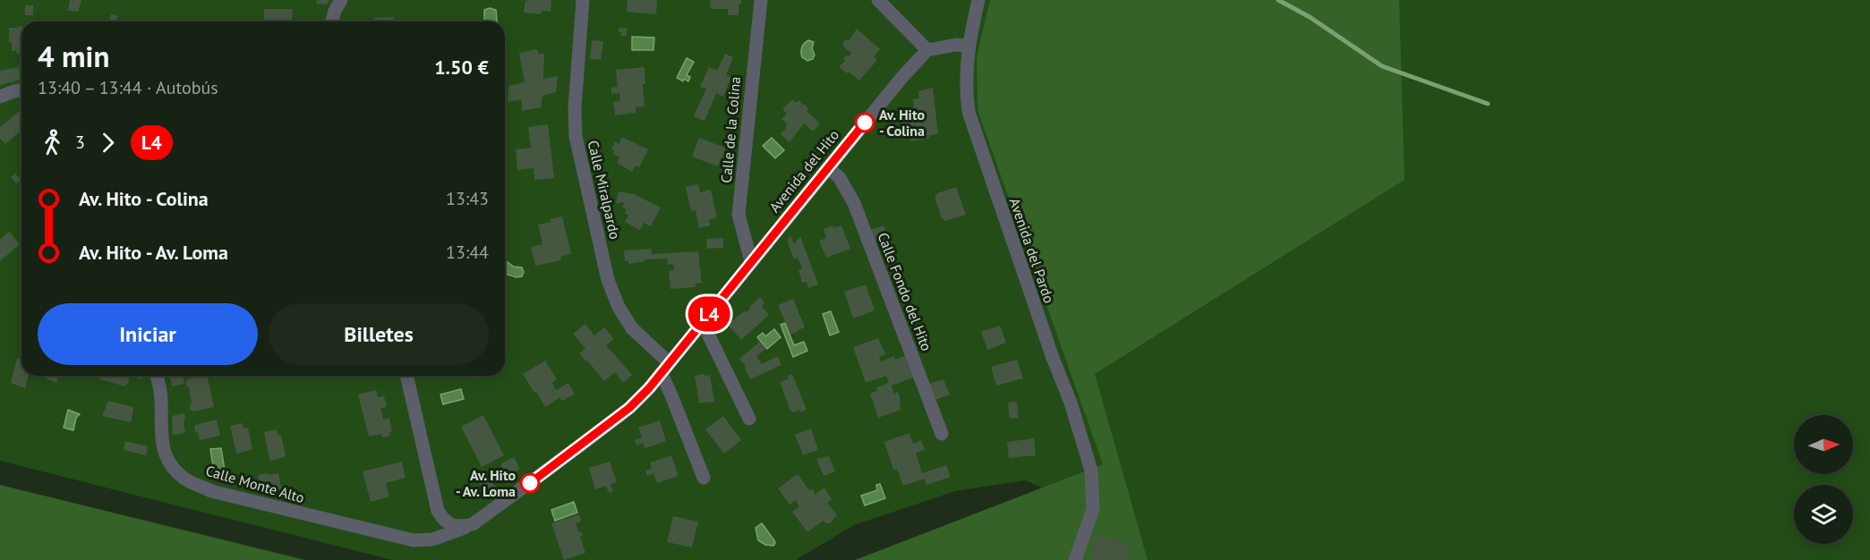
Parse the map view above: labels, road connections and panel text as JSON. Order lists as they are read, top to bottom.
{
  "streets": {
    "street": [
      "Calle de la Colina",
      "Avenida del Hito",
      "Calle Miralpardo",
      "Avenida del Pardo",
      "Calle Fondo del Hito",
      "Calle Monte Alto"
    ]
  },
  "crossings": [
    ["Calle de la Colina", "Avenida del Hito"],
    ["Avenida del Hito", "Calle Miralpardo"],
    ["Avenida del Hito", "Calle Fondo del Hito"],
    ["Avenida del Hito", "Calle Monte Alto"]
  ],
  "places": ["Av. Hito - Colina", "Av. Hito - Av. Loma"],
  "lines": ["bus line L4"],
  "north": "right",
  "page": {
    "on_map": "L4",
    "heading": ["4 min", "13:40 – 13:44 · Autobús", "1.50 €"],
    "legs": ["3", "L4"],
    "list": [
      {
        "name": "Av. Hito - Colina",
        "value": "13:43"
      },
      {
        "name": "Av. Hito - Av. Loma",
        "value": "13:44"
      }
    ],
    "buttons": ["Iniciar", "Billetes"]
  }
}
